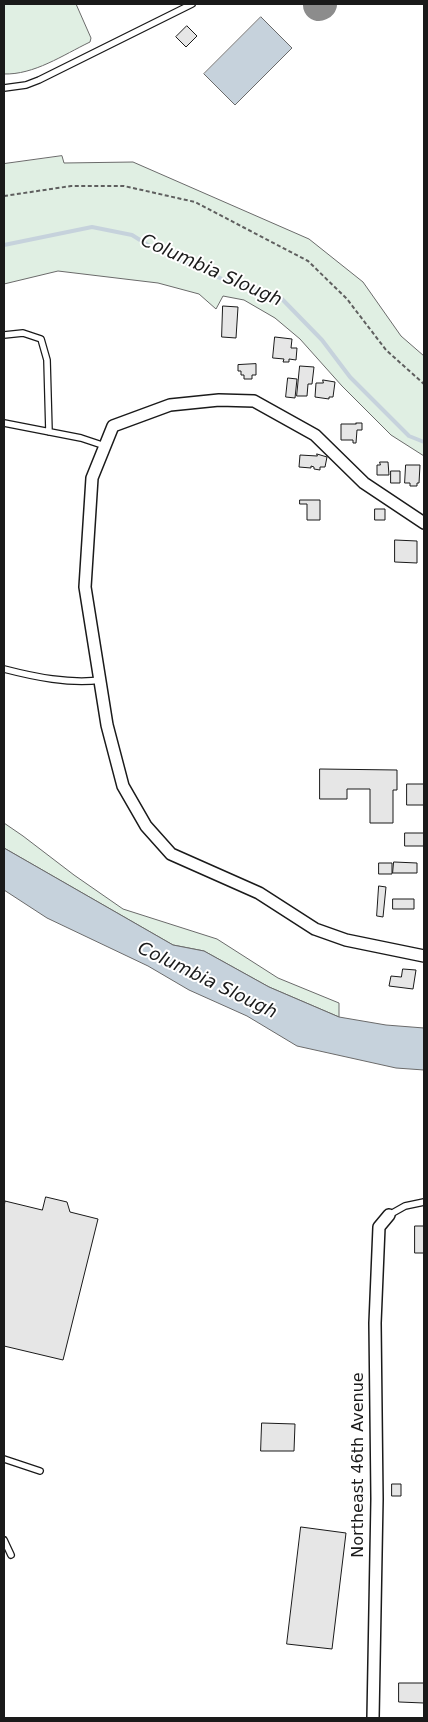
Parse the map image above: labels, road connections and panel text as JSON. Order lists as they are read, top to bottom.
{
  "streets": {
    "street": ["Northeast 46th Avenue"]
  },
  "water": ["Columbia Slough"]
}
